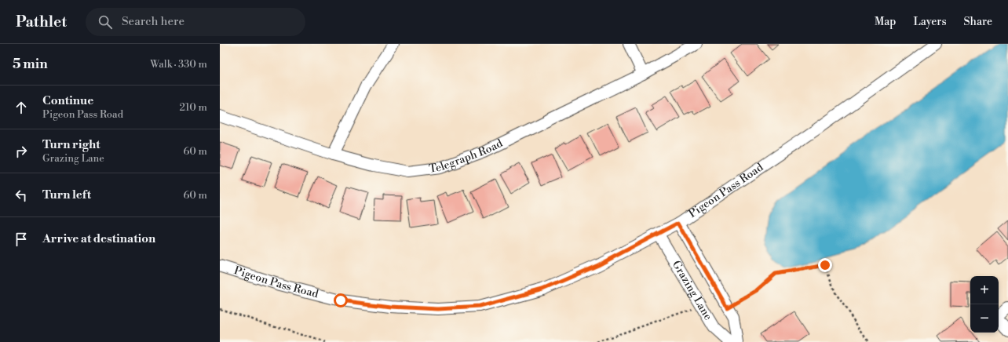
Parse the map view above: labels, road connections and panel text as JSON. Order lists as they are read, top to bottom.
{
  "streets": {
    "street": ["Telegraph Road", "Pigeon Pass Road", "Grazing Lane"]
  },
  "crossings": [
    ["Pigeon Pass Road", "Grazing Lane"]
  ],
  "page": {
    "header": "Pathlet",
    "search": "Search here",
    "nav": ["Map", "Layers", "Share"],
    "heading": ["5 min", "Walk · 330 m"],
    "list": [
      ["Continue", "Pigeon Pass Road", "210 m"],
      ["Turn right", "Grazing Lane", "60 m"],
      ["Turn left", "60 m"],
      "Arrive at destination"
    ],
    "map_buttons": ["+", "−"]
  }
}
